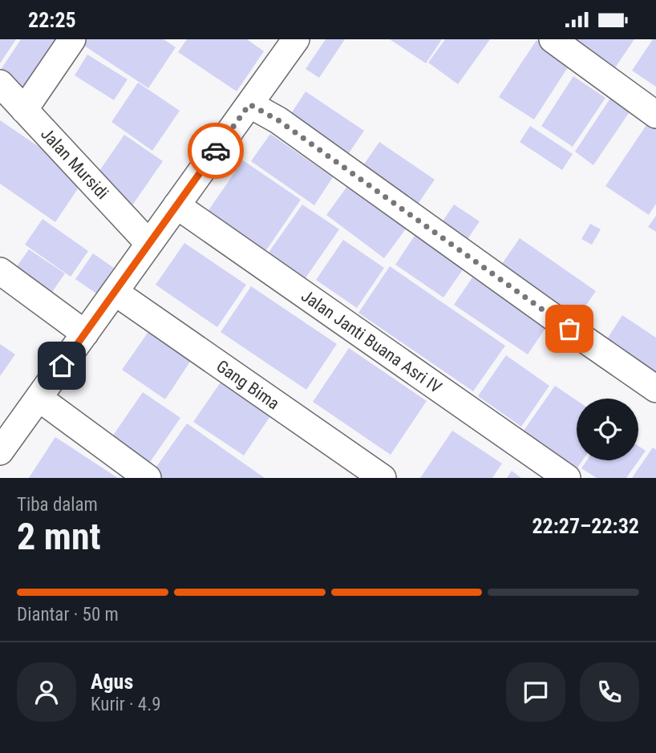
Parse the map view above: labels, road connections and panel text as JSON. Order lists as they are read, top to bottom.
{
  "streets": {
    "street": ["Jalan Mursidi", "Jalan Janti Buana Asri IV", "Gang Bima"]
  },
  "page": {
    "status": "22:25",
    "heading": ["2 mnt", "Tiba dalam", "22:27–22:32"],
    "panel": ["Agus", "Kurir · 4.9"],
    "bar": "Diantar · 50 m"
  }
}
